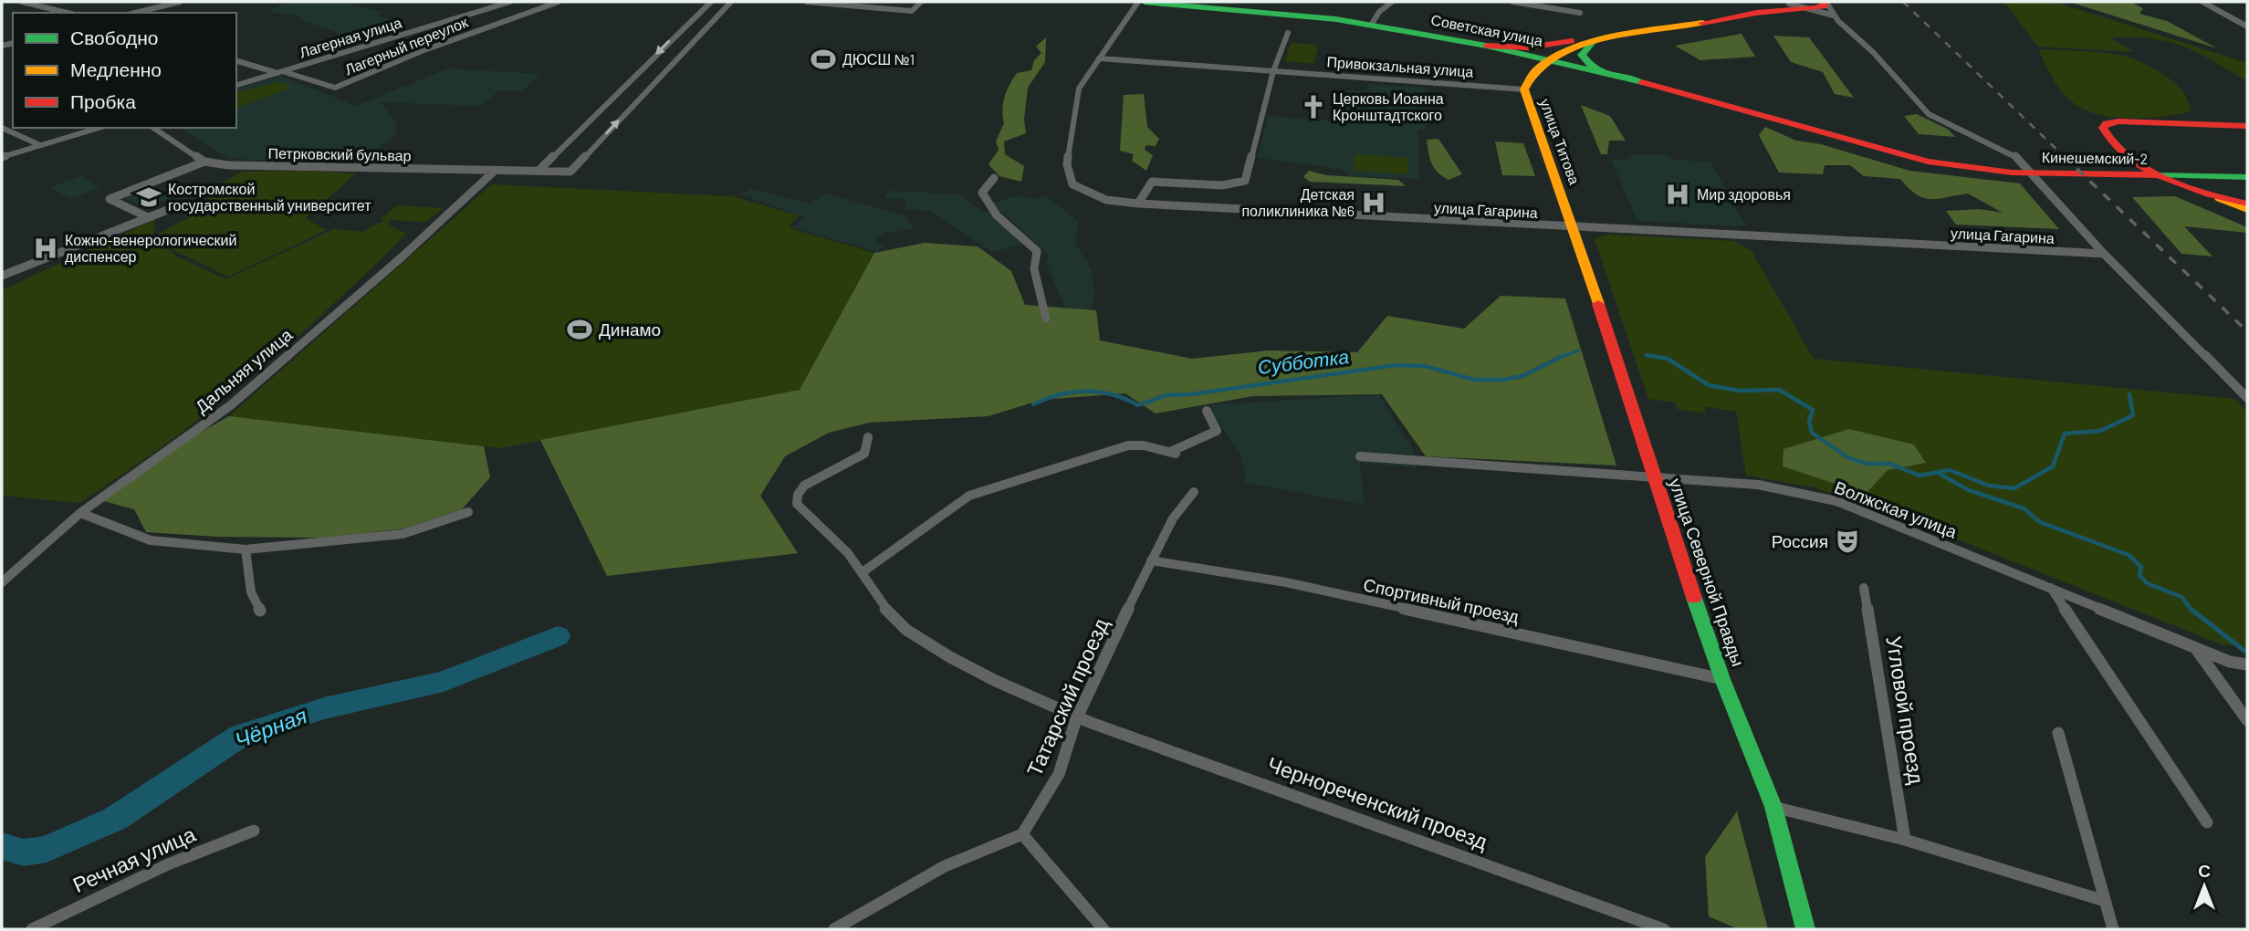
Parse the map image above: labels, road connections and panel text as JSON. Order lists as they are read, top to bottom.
{
  "streets": {
    "main road": [
      "Советская улица",
      "улица Титова",
      "Кинешемский-2",
      "улица Северной Правды"
    ],
    "street": [
      "Лагерная улица",
      "Лагерный переулок",
      "Привокзальная улица",
      "Петрковский бульвар",
      "улица Гагарина",
      "Дальняя улица",
      "Волжская улица",
      "Спортивный проезд",
      "Татарский проезд",
      "Угловой проезд",
      "Чернореченский проезд",
      "Речная улица"
    ]
  },
  "crossings": [
    ["Советская улица", "улица Титова"],
    ["Советская улица", "Кинешемский-2"],
    ["Лагерная улица", "Лагерный переулок"],
    ["Привокзальная улица", "улица Титова"],
    ["Привокзальная улица", "улица Гагарина"],
    ["улица Титова", "улица Гагарина"],
    ["улица Титова", "улица Северной Правды"],
    ["Петрковский бульвар", "Дальняя улица"],
    ["улица Гагарина", "улица Северной Правды"],
    ["Волжская улица", "улица Северной Правды"],
    ["улица Северной Правды", "Спортивный проезд"],
    ["Спортивный проезд", "Татарский проезд"],
    ["Татарский проезд", "Чернореченский проезд"]
  ],
  "water": ["Субботка", "Чёрная"],
  "places": {
    "sports": ["ДЮСШ №1", "Динамо"],
    "church": ["Церковь Иоанна Кронштадтского"],
    "hospital": ["Мир здоровья", "Детская поликлиника №6", "Кожно-венерологический диспенсер"],
    "school or university": ["Костромской государственный университет"],
    "theatre": ["Россия"]
  },
  "legend": ["Свободно", "Медленно", "Пробка"],
  "north": "top"
}
